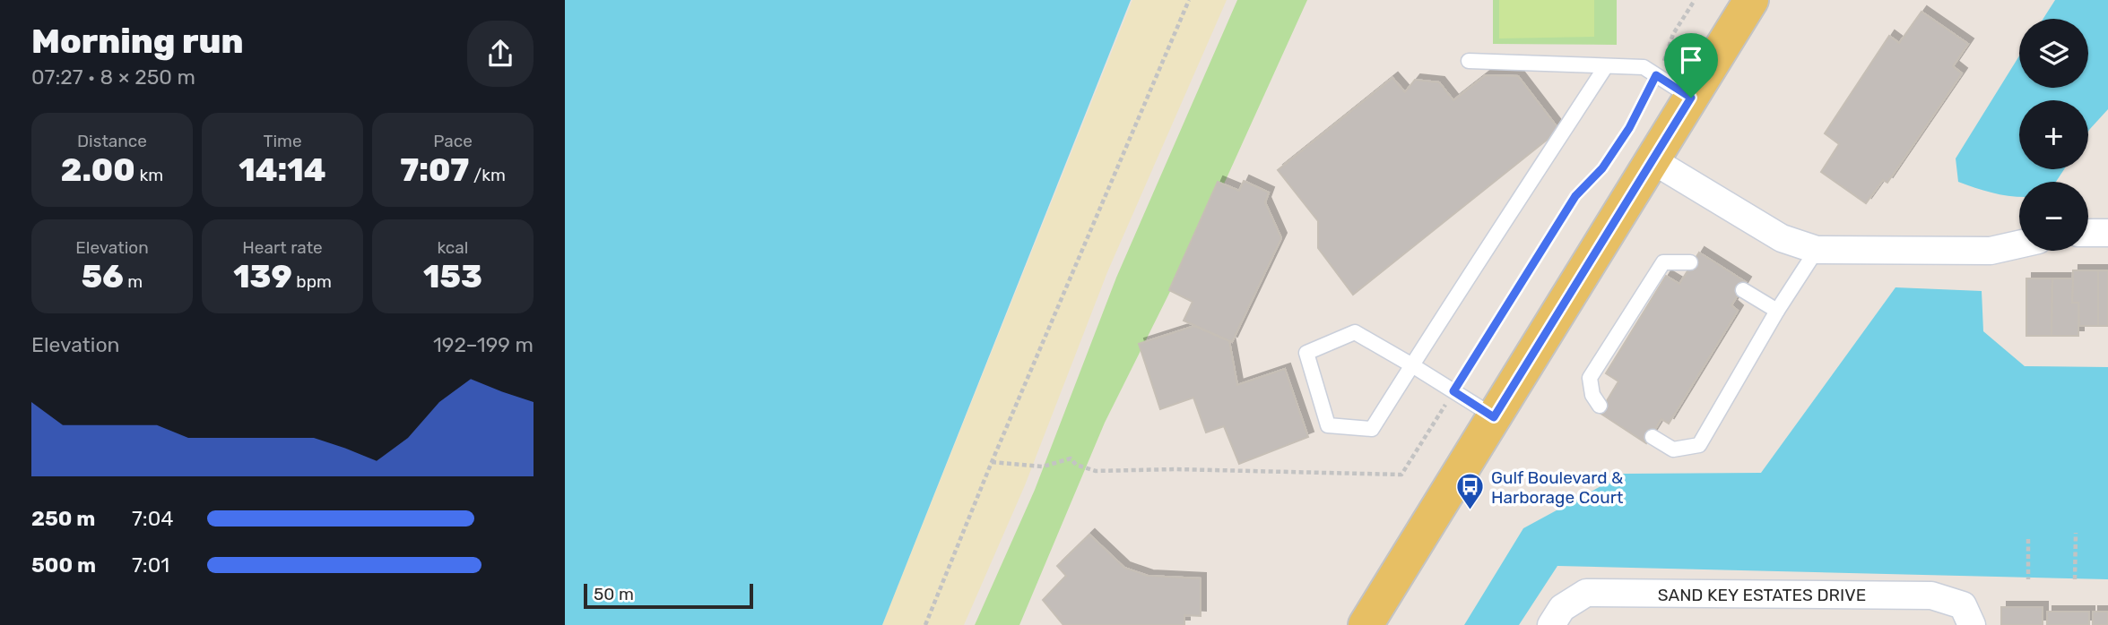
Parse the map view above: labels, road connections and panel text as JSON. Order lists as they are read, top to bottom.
{
  "streets": {
    "street": ["SAND KEY ESTATES DRIVE"]
  },
  "places": {
    "bus stop": ["Gulf Boulevard & Harborage Court"]
  },
  "scale_bar": "50 m",
  "page": {
    "heading": ["Morning run", "07:27 · 8 × 250 m"],
    "map_buttons": ["+", "−"],
    "stats": [
      ["Distance", "2.00 km"],
      ["Time", "14:14"],
      ["Pace", "7:07 /km"],
      ["Elevation", "56 m"],
      ["Heart rate", "139 bpm"],
      ["kcal", "153"]
    ],
    "chart": ["Elevation", "192–199 m"],
    "list": [
      {
        "name": "250 m",
        "note": "7:04"
      },
      {
        "name": "500 m",
        "note": "7:01"
      }
    ],
    "scale": "50 m"
  }
}
